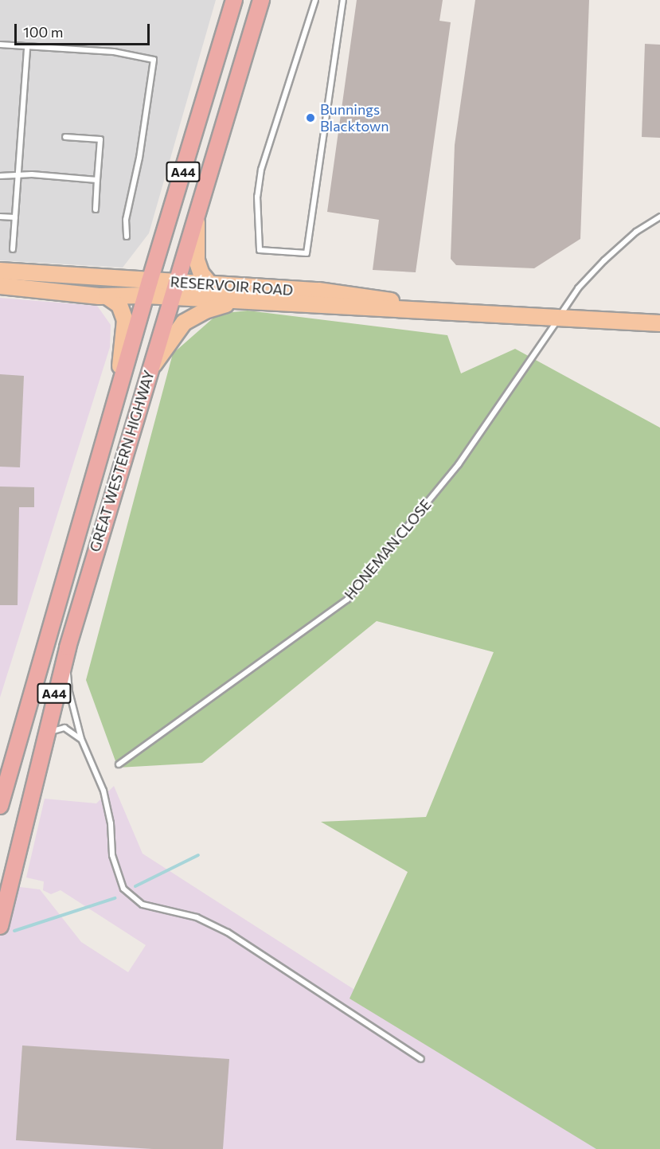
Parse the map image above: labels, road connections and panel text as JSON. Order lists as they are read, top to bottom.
{
  "streets": {
    "highway": ["A44", "GREAT WESTERN HIGHWAY"],
    "main road": ["RESERVOIR ROAD"],
    "lane": ["HONEMAN CLOSE"]
  },
  "crossings": [
    ["RESERVOIR ROAD", "GREAT WESTERN HIGHWAY"],
    ["RESERVOIR ROAD", "HONEMAN CLOSE"]
  ],
  "places": ["Bunnings Blacktown"],
  "scale_bar": "100 m"
}
